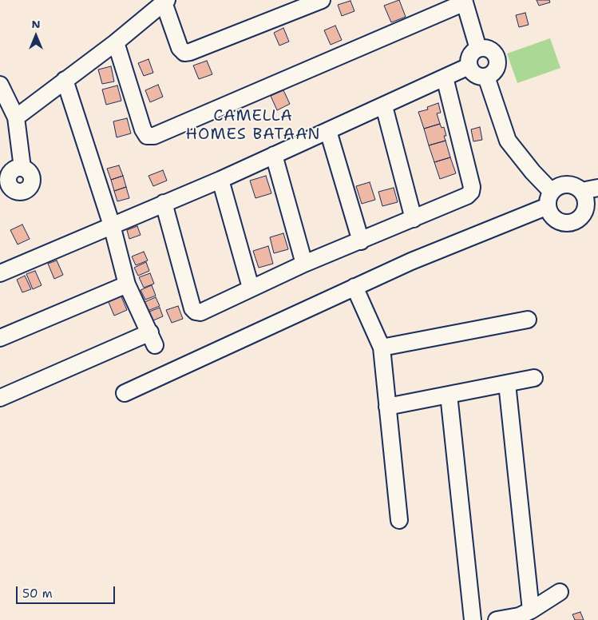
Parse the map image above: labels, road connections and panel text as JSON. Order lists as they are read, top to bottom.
{
  "districts": ["CAMELLA HOMES BATAAN"],
  "scale_bar": "50 m",
  "north": "top"
}
